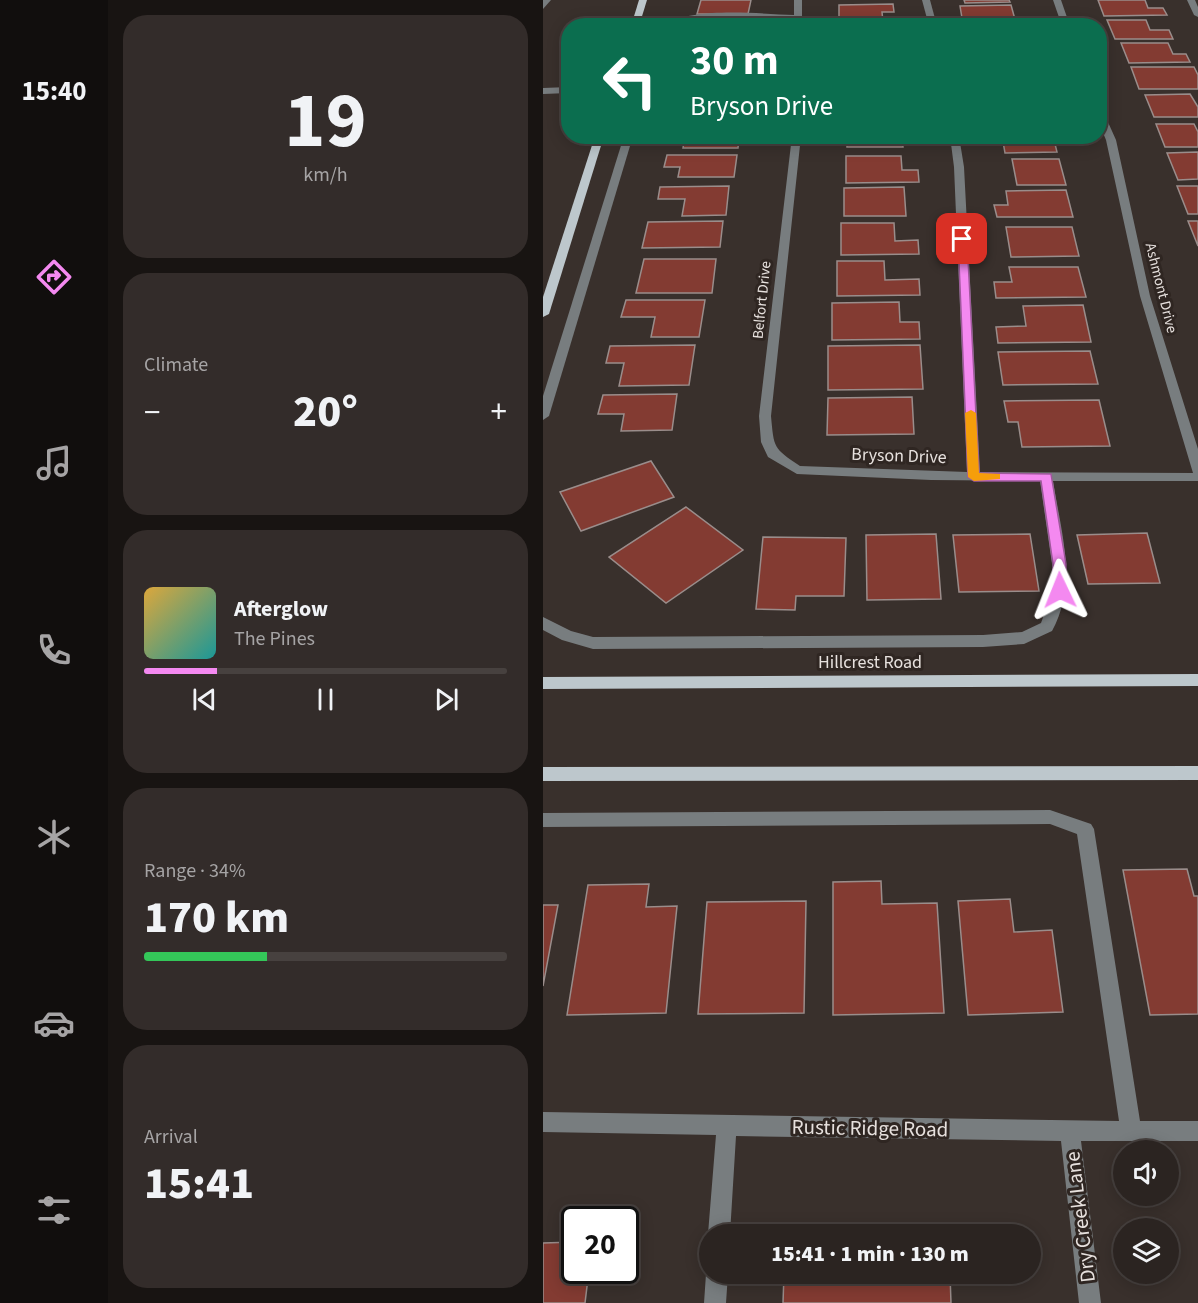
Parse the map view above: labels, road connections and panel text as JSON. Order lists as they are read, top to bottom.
{
  "streets": {
    "main road": ["Hillcrest Road"],
    "street": [
      "Ashmont Drive",
      "Belfort Drive",
      "Bryson Drive",
      "Rustic Ridge Road",
      "Dry Creek Lane"
    ]
  },
  "crossings": [
    ["Belfort Drive", "Bryson Drive"],
    ["Rustic Ridge Road", "Dry Creek Lane"]
  ],
  "page": {
    "tabs": "15:40",
    "tile": [
      ["19", "km/h"],
      "Climate",
      ["Range · 34%", "170 km"],
      ["Arrival", "15:41"]
    ],
    "turn": ["30 m", "Bryson Drive"],
    "heat": ["−", "20°", "+"],
    "song": ["Afterglow", "The Pines"],
    "limit": "20",
    "trip": "15:41 · 1 min · 130 m"
  }
}
